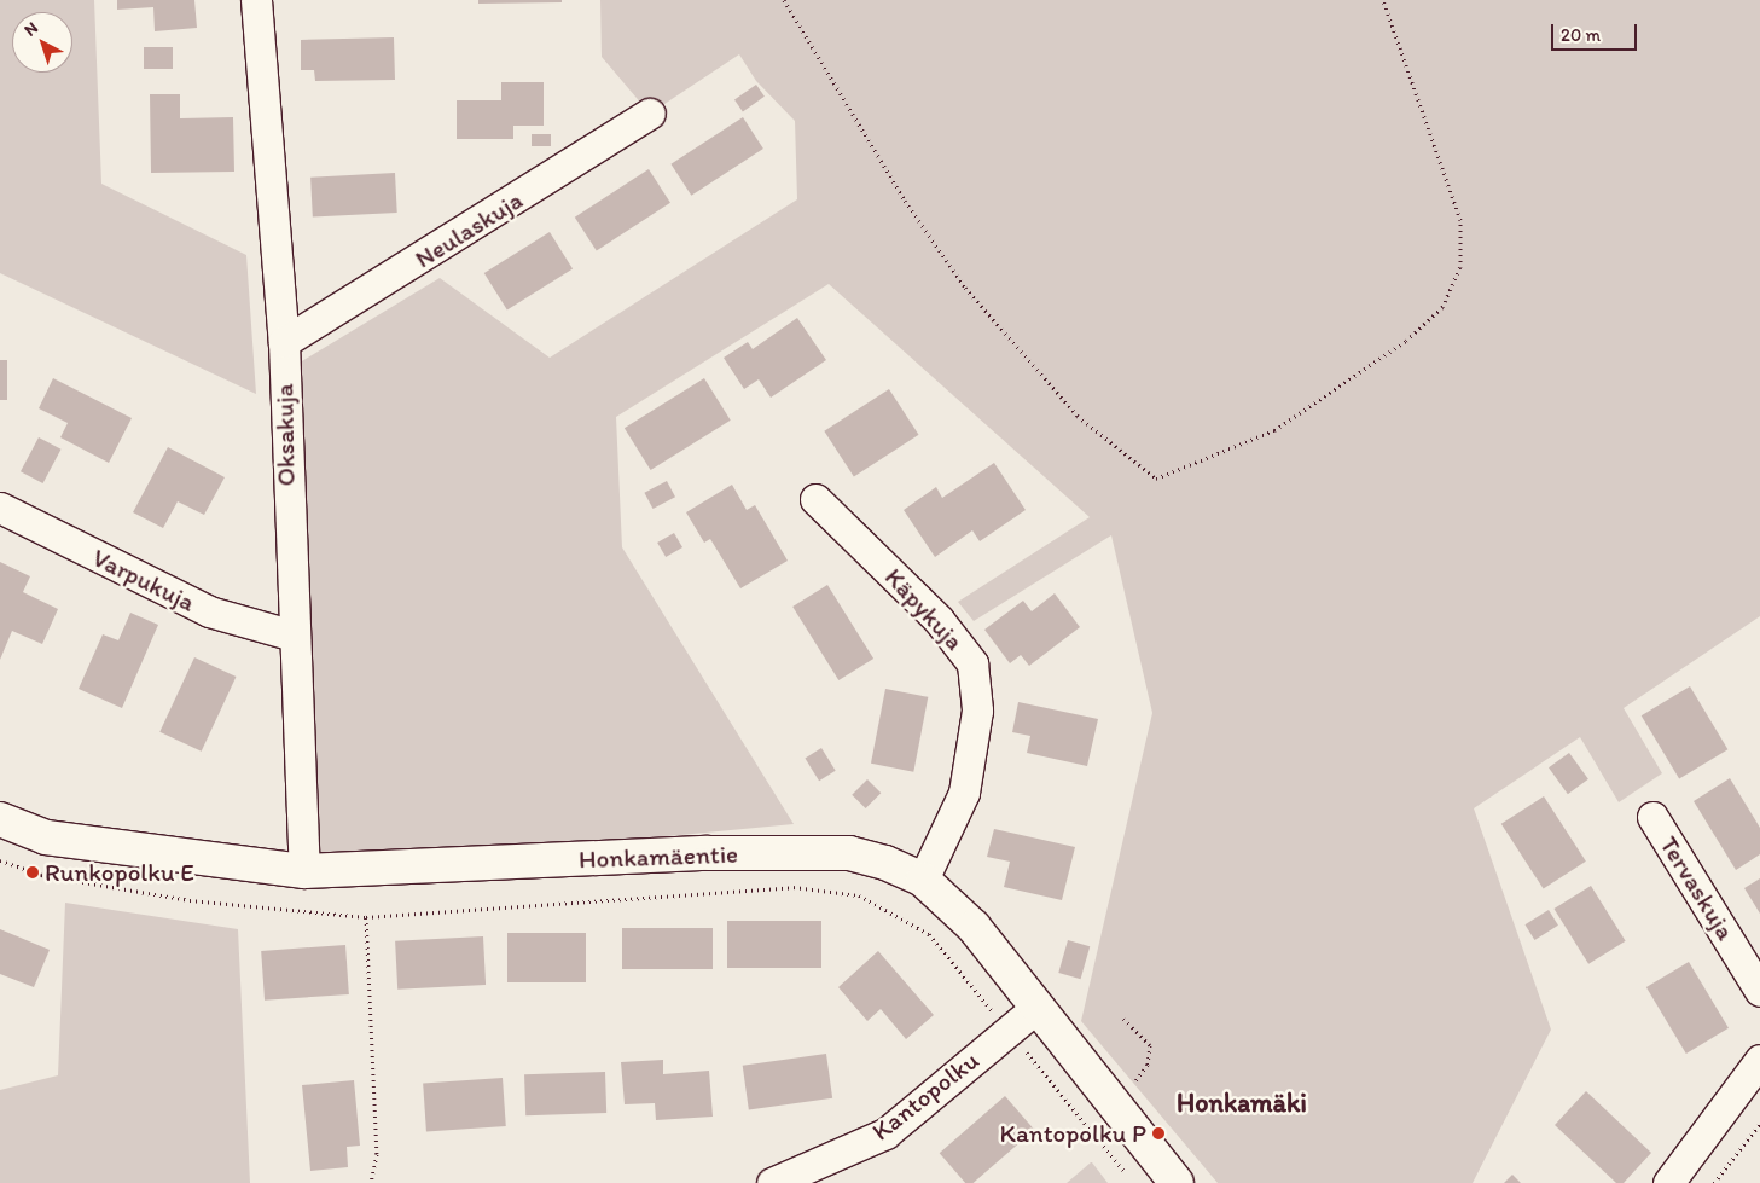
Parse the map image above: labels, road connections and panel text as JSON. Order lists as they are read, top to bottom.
{
  "streets": {
    "street": [
      "Neulaskuja",
      "Oksakuja",
      "Varpukuja",
      "Käpykuja",
      "Honkamäentie",
      "Tervaskuja",
      "Kantopolku"
    ]
  },
  "crossings": [
    ["Neulaskuja", "Oksakuja"],
    ["Oksakuja", "Varpukuja"],
    ["Oksakuja", "Honkamäentie"],
    ["Käpykuja", "Honkamäentie"],
    ["Honkamäentie", "Kantopolku"]
  ],
  "districts": ["Honkamäki"],
  "places": ["Runkopolku E", "Kantopolku P"],
  "scale_bar": "20 m",
  "north": "top left"
}
